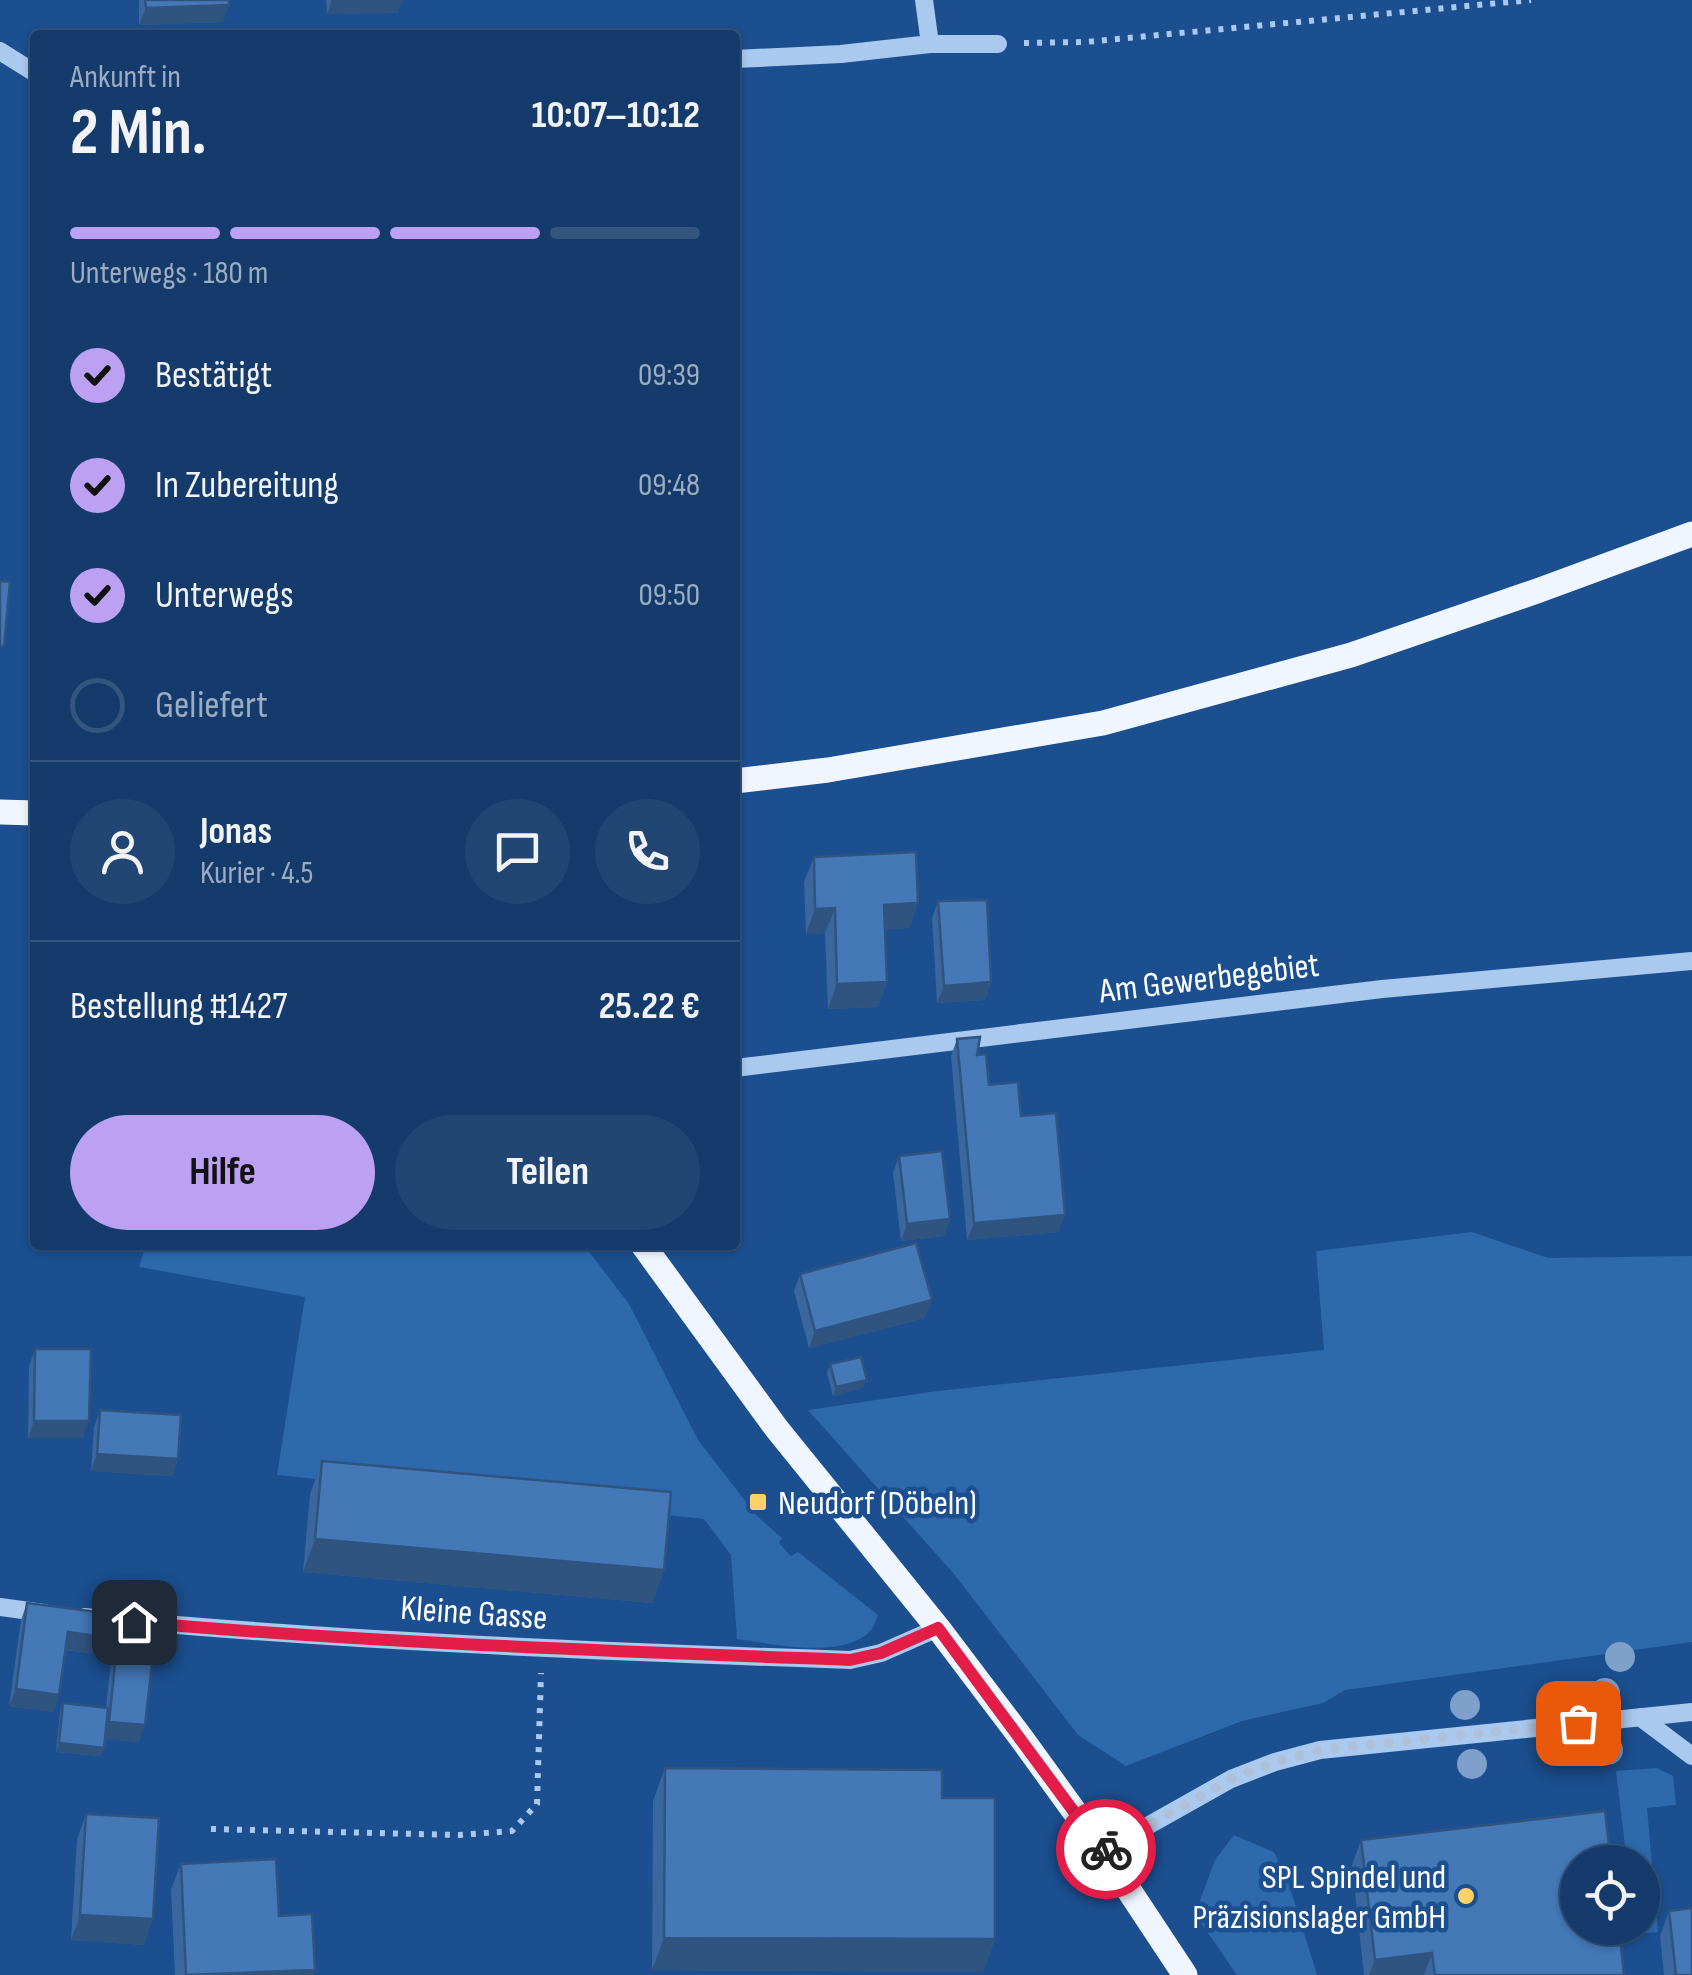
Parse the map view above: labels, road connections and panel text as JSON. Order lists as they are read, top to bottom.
{
  "streets": {
    "street": ["Am Gewerbegebiet", "Kleine Gasse"]
  },
  "places": {
    "transit": ["Neudorf (Döbeln)"],
    "other": ["SPL Spindel und Präzisionslager GmbH"]
  },
  "page": {
    "heading": ["2 Min.", "Ankunft in", "10:07–10:12"],
    "panel": [
      "Jonas",
      "Kurier · 4.5",
      "Bestellung #1427",
      "25.22 €"
    ],
    "bar": "Unterwegs · 180 m",
    "list": [
      ["Bestätigt", "09:39"],
      ["In Zubereitung", "09:48"],
      ["Unterwegs", "09:50"],
      "Geliefert"
    ],
    "buttons": ["Hilfe", "Teilen"]
  }
}
